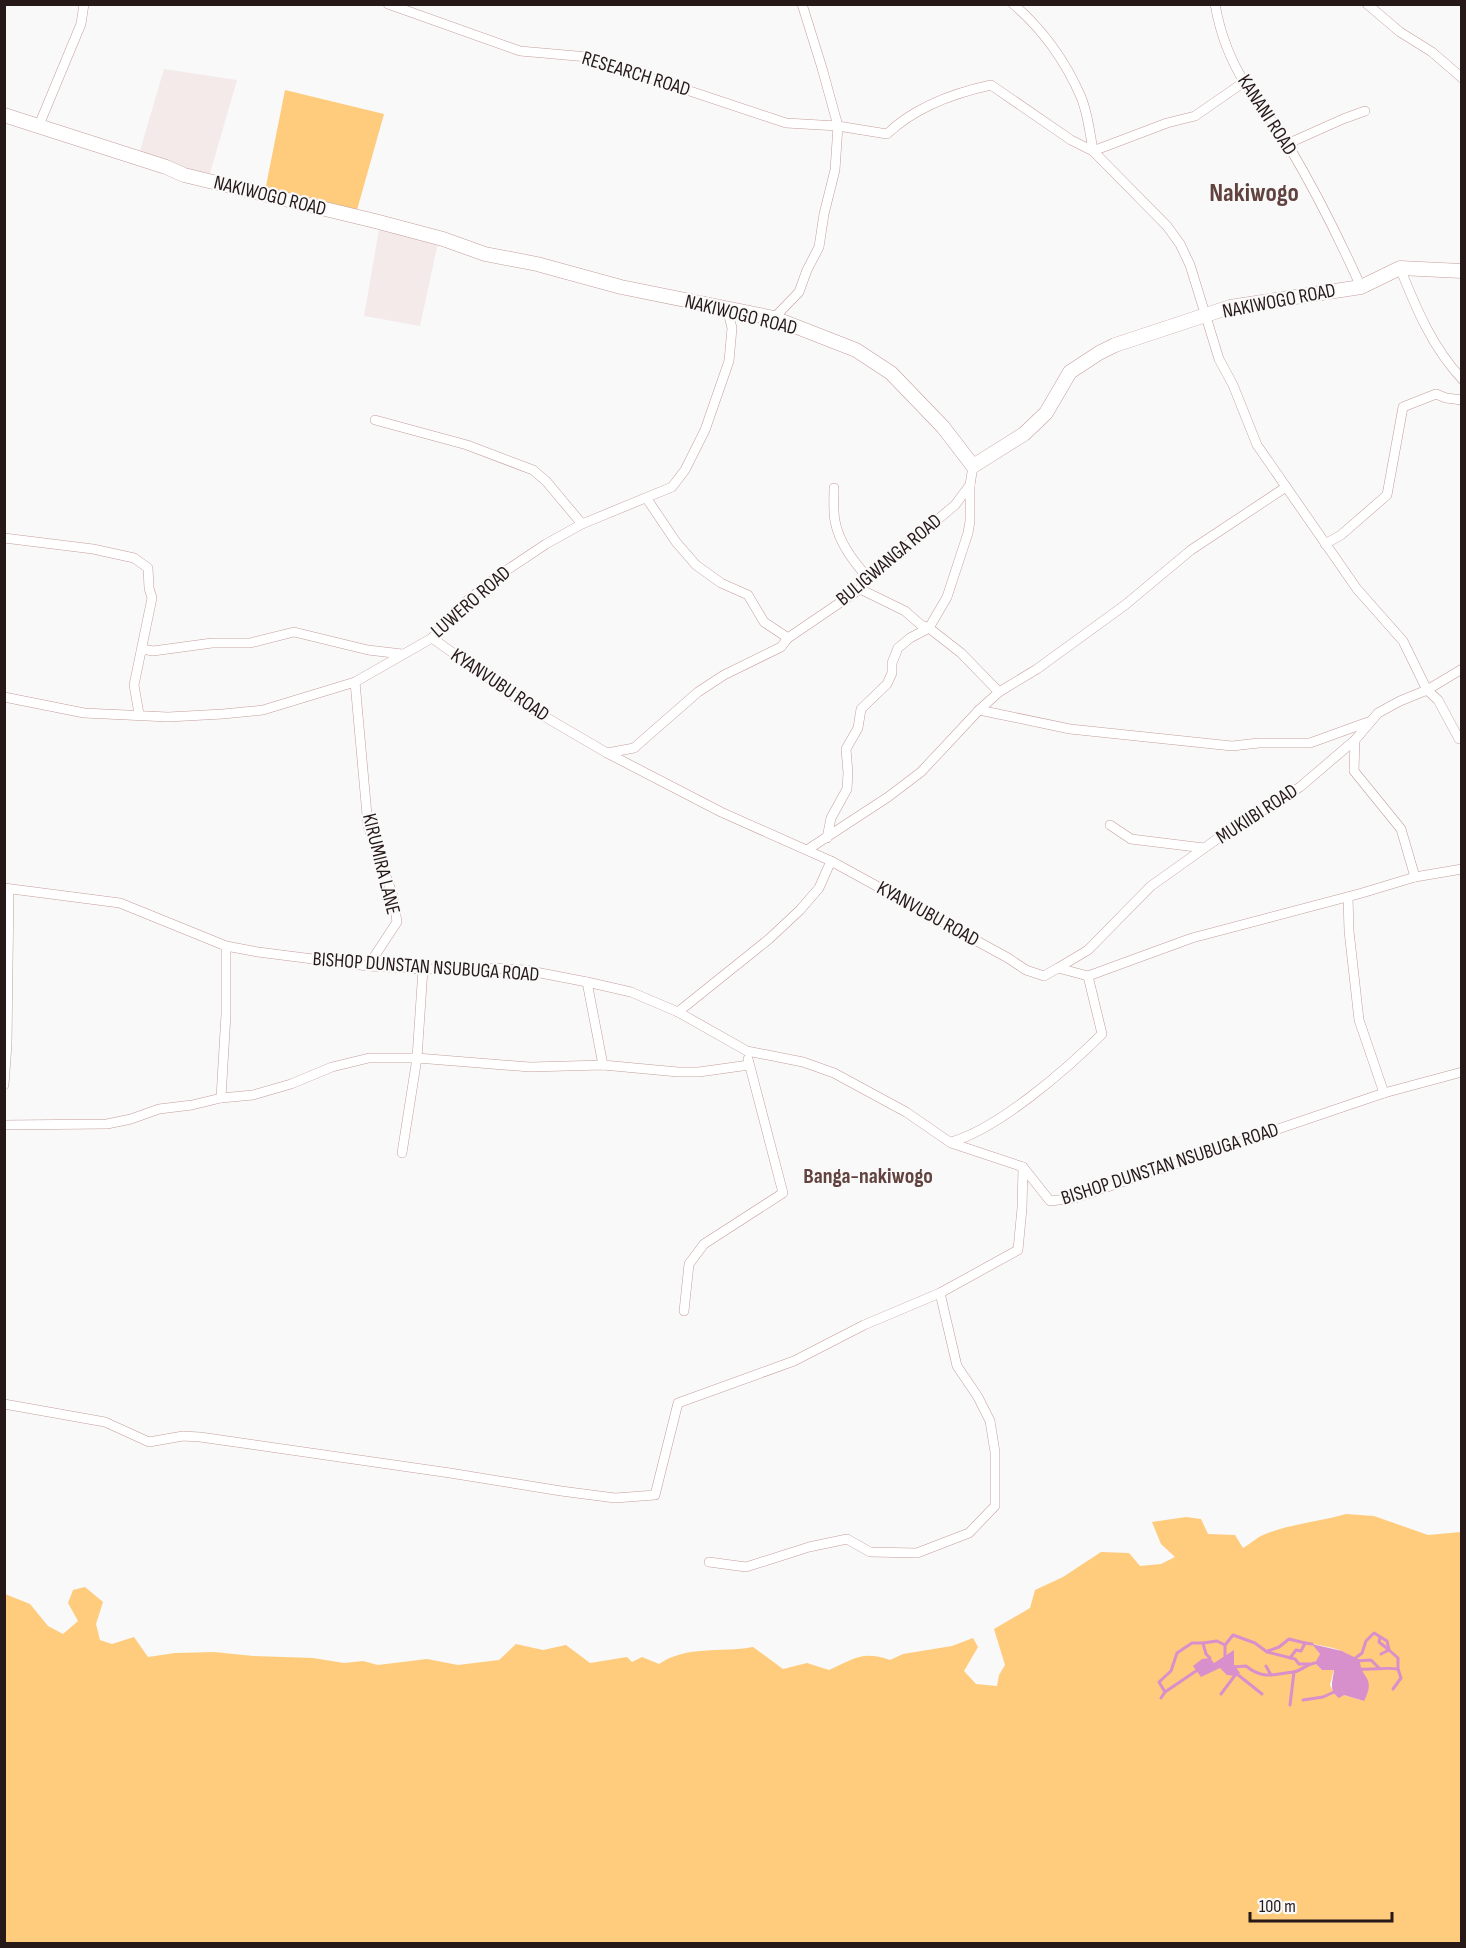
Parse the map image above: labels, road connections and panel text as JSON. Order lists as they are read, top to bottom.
{
  "streets": {
    "street": [
      "RESEARCH ROAD",
      "KANANI ROAD",
      "NAKIWOGO ROAD",
      "BULIGWANGA ROAD",
      "LUWERO ROAD",
      "KYANVUBU ROAD",
      "MUKIIBI ROAD",
      "KIRUMIRA LANE",
      "BISHOP DUNSTAN NSUBUGA ROAD"
    ]
  },
  "crossings": [
    ["KANANI ROAD", "NAKIWOGO ROAD"],
    ["NAKIWOGO ROAD", "LUWERO ROAD"],
    ["BULIGWANGA ROAD", "KYANVUBU ROAD"],
    ["LUWERO ROAD", "KYANVUBU ROAD"],
    ["LUWERO ROAD", "KIRUMIRA LANE"],
    ["KYANVUBU ROAD", "MUKIIBI ROAD"],
    ["KIRUMIRA LANE", "BISHOP DUNSTAN NSUBUGA ROAD"]
  ],
  "districts": ["Nakiwogo", "Banga-nakiwogo"],
  "scale_bar": "100 m"
}
